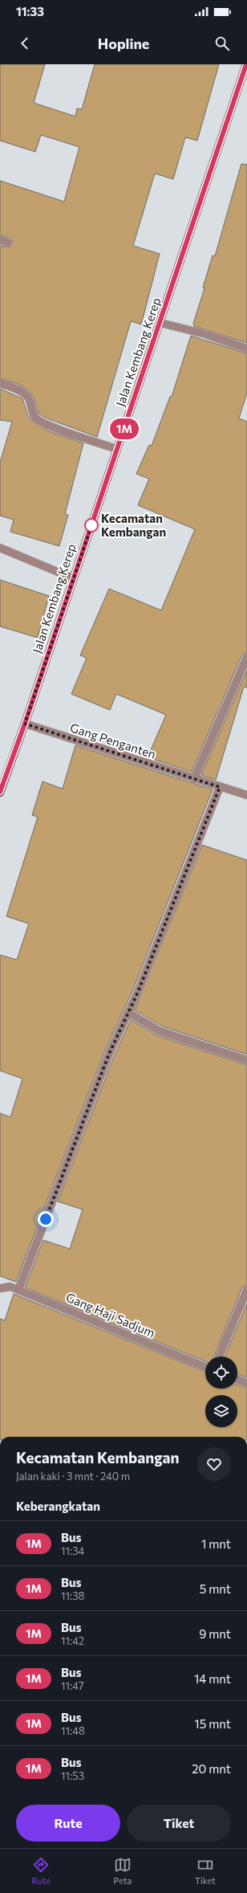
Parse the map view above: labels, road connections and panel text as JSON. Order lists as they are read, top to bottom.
{
  "streets": {
    "main road": ["Jalan Kembang Kerep"],
    "street": ["Gang Penganten", "Gang Haji Sadjum"]
  },
  "crossings": [
    ["Jalan Kembang Kerep", "Gang Penganten"]
  ],
  "places": ["Kecamatan Kembangan"],
  "lines": ["bus line 1M"],
  "page": {
    "status": "11:33",
    "header": "Hopline",
    "on_map": "1M",
    "heading": [
      ["Kecamatan Kembangan", "Jalan kaki · 3 mnt · 240 m"],
      "Keberangkatan"
    ],
    "list": [
      {
        "mark": "1M",
        "name": "Bus",
        "note": "11:34",
        "value": "1 mnt"
      },
      {
        "mark": "1M",
        "name": "Bus",
        "note": "11:38",
        "value": "5 mnt"
      },
      {
        "mark": "1M",
        "name": "Bus",
        "note": "11:42",
        "value": "9 mnt"
      },
      {
        "mark": "1M",
        "name": "Bus",
        "note": "11:47",
        "value": "14 mnt"
      },
      {
        "mark": "1M",
        "name": "Bus",
        "note": "11:48",
        "value": "15 mnt"
      },
      {
        "mark": "1M",
        "name": "Bus",
        "note": "11:53",
        "value": "20 mnt"
      }
    ],
    "buttons": ["Rute", "Tiket"],
    "tabs": ["Rute", "Peta", "Tiket"]
  }
}
